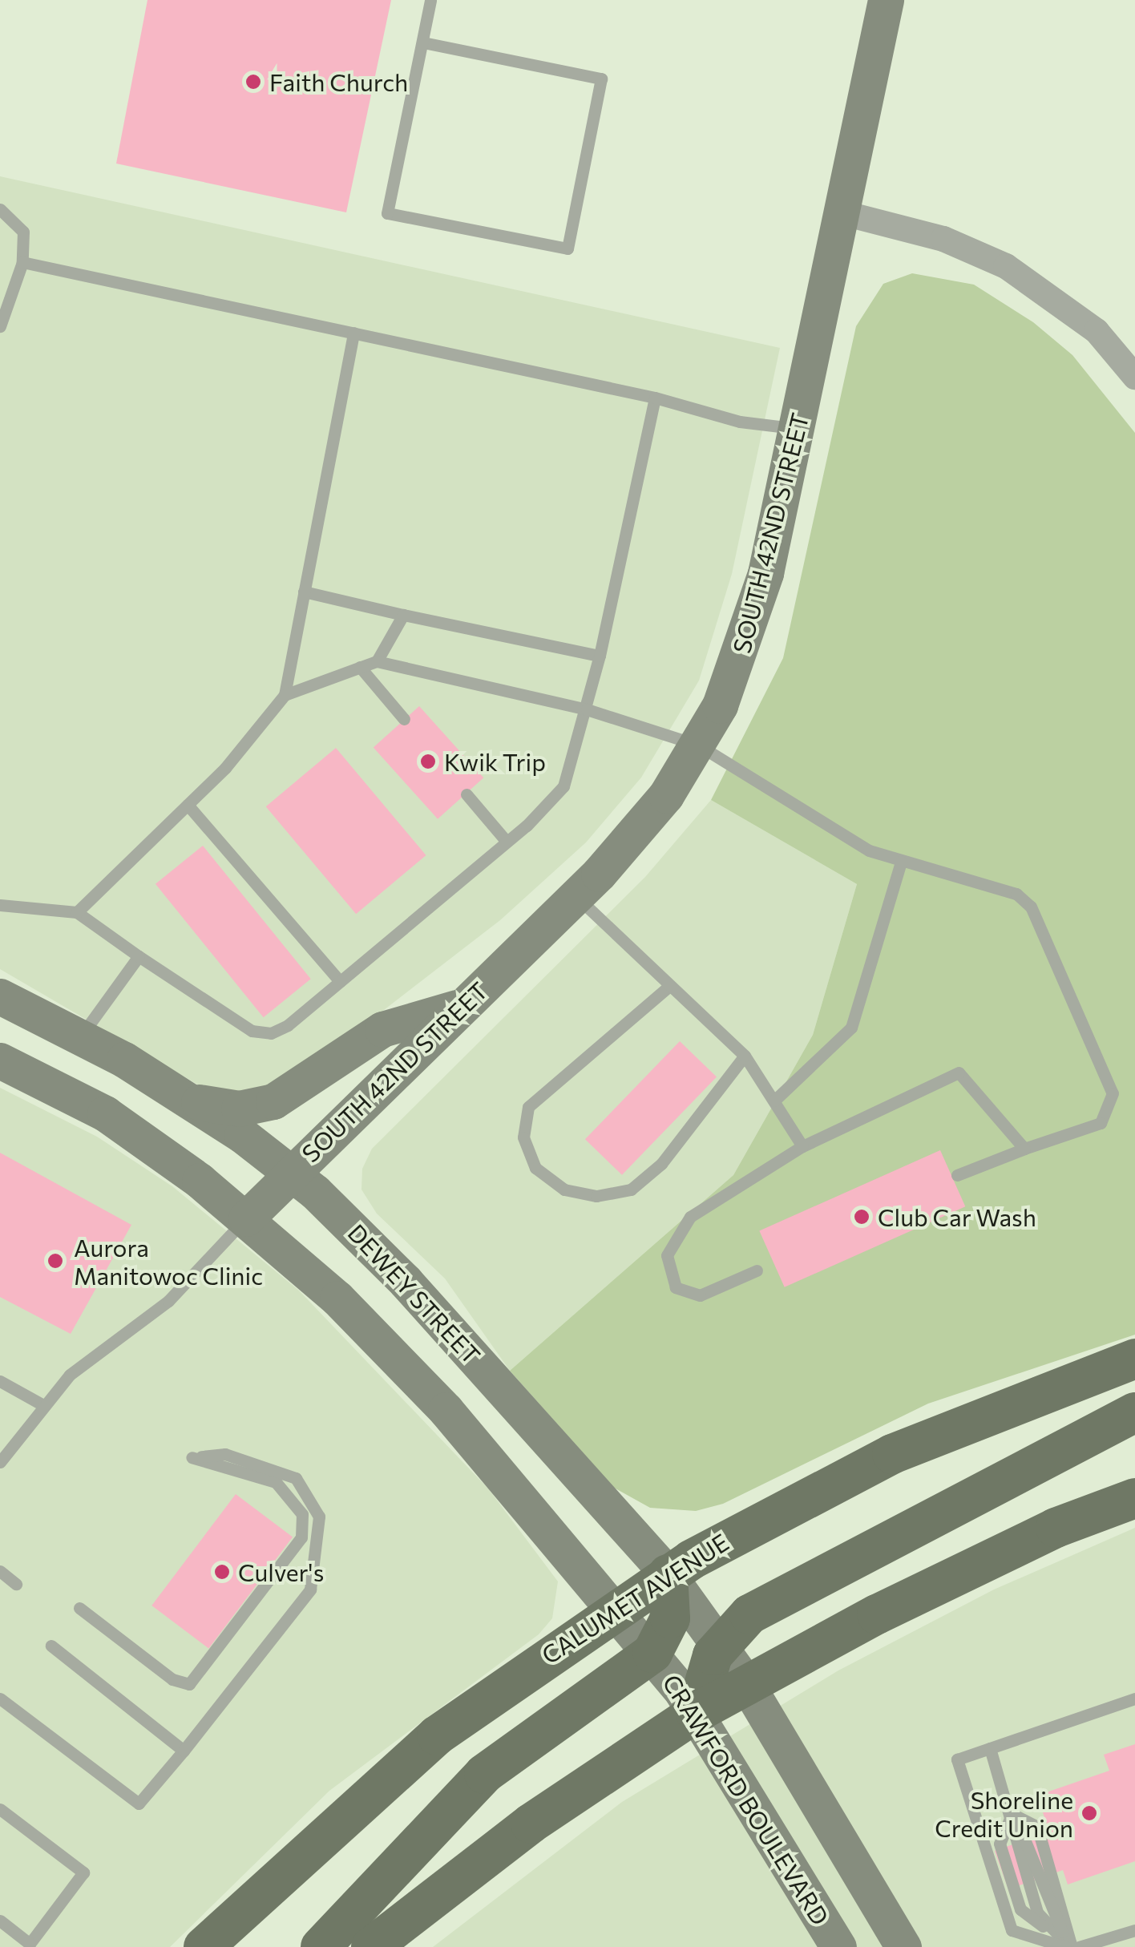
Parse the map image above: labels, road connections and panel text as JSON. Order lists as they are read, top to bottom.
{
  "streets": {
    "main road": ["CALUMET AVENUE"],
    "street": ["SOUTH 42ND STREET", "DEWEY STREET", "CRAWFORD BOULEVARD"]
  },
  "crossings": [
    ["SOUTH 42ND STREET", "DEWEY STREET"],
    ["DEWEY STREET", "CALUMET AVENUE"]
  ],
  "places": [
    "Faith Church",
    "Kwik Trip",
    "Club Car Wash",
    "Aurora Manitowoc Clinic",
    "Culver's",
    "Shoreline Credit Union"
  ]
}
